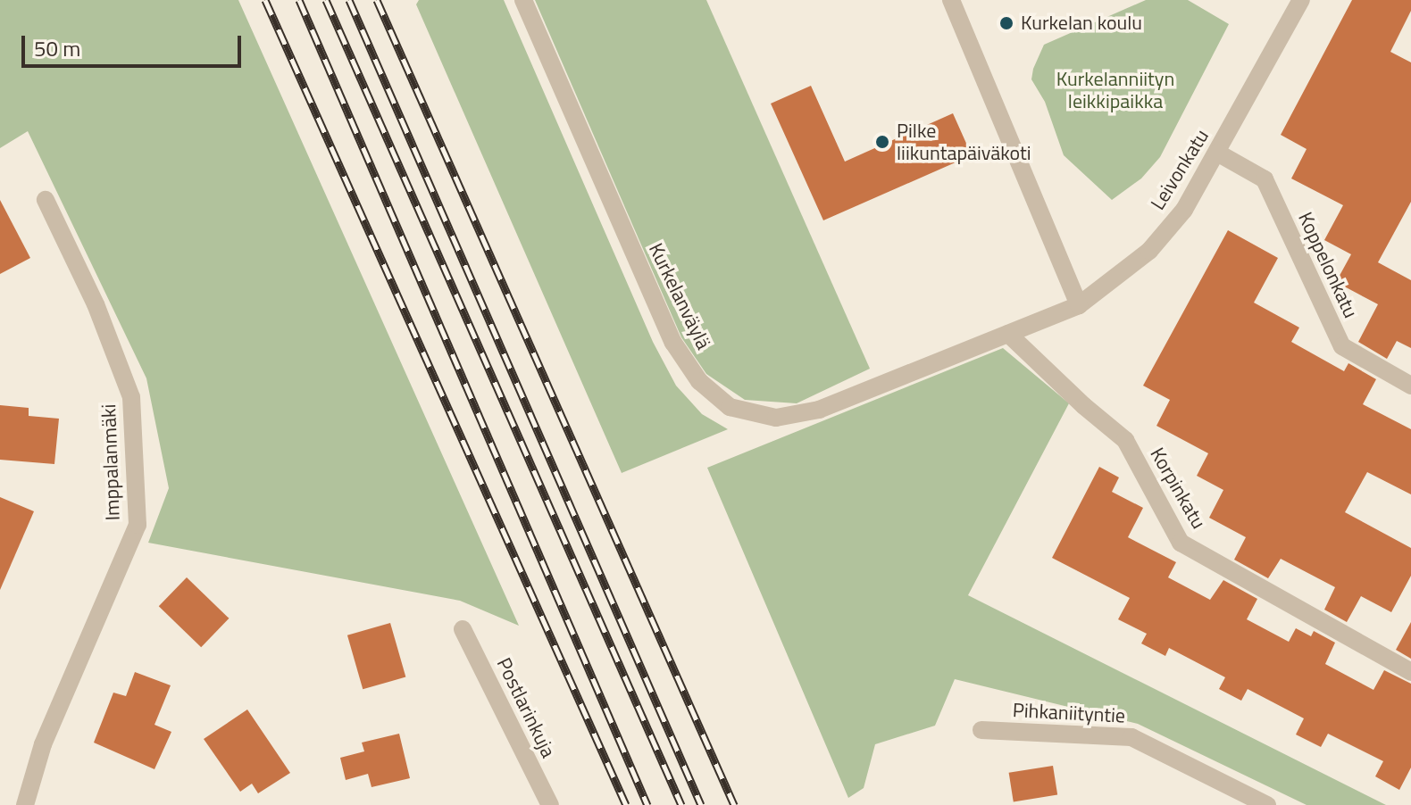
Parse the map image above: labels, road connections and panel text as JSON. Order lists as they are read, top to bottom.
{
  "streets": {
    "street": [
      "Leivonkatu",
      "Koppelonkatu",
      "Kurkelanväylä",
      "Imppalanmäki",
      "Korpinkatu",
      "Postlarinkuja",
      "Pihkaniityntie"
    ]
  },
  "crossings": [
    ["Leivonkatu", "Koppelonkatu"],
    ["Leivonkatu", "Kurkelanväylä"],
    ["Leivonkatu", "Korpinkatu"],
    ["Kurkelanväylä", "Korpinkatu"]
  ],
  "parks": ["Kurkelanniityn leikkipaikka"],
  "places": ["Kurkelan koulu", "Pilke liikuntapäiväkoti"],
  "scale_bar": "50 m"
}
